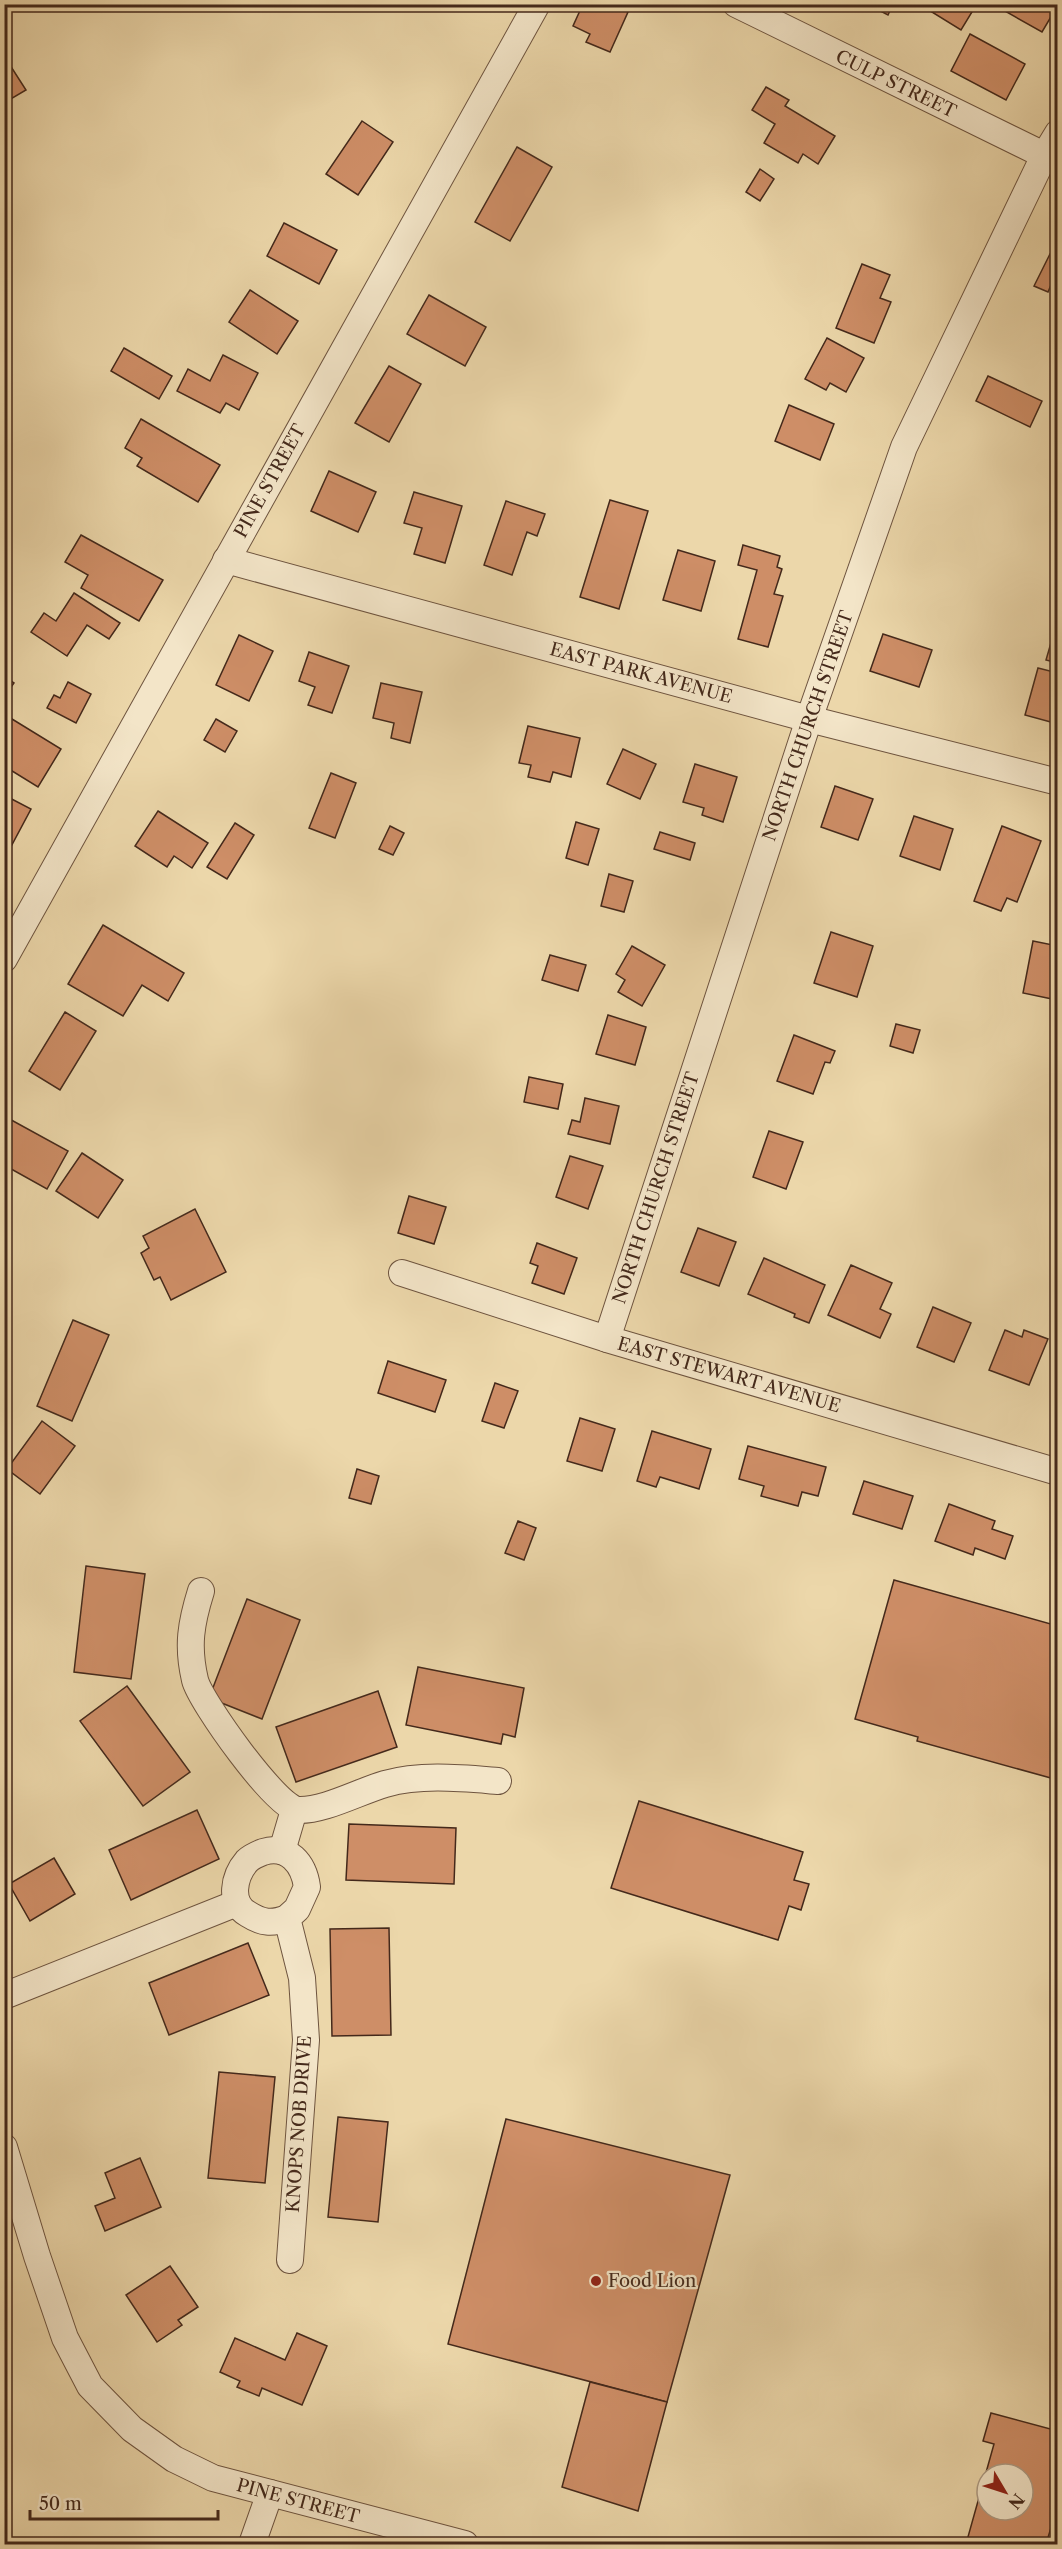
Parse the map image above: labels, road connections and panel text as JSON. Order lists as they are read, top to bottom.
{
  "streets": {
    "street": [
      "CULP STREET",
      "PINE STREET",
      "EAST PARK AVENUE",
      "NORTH CHURCH STREET",
      "EAST STEWART AVENUE",
      "KNOPS NOB DRIVE"
    ]
  },
  "crossings": [
    ["CULP STREET", "NORTH CHURCH STREET"],
    ["PINE STREET", "EAST PARK AVENUE"],
    ["EAST PARK AVENUE", "NORTH CHURCH STREET"],
    ["NORTH CHURCH STREET", "EAST STEWART AVENUE"]
  ],
  "places": ["Food Lion"],
  "scale_bar": "50 m",
  "north": "bottom right"
}
